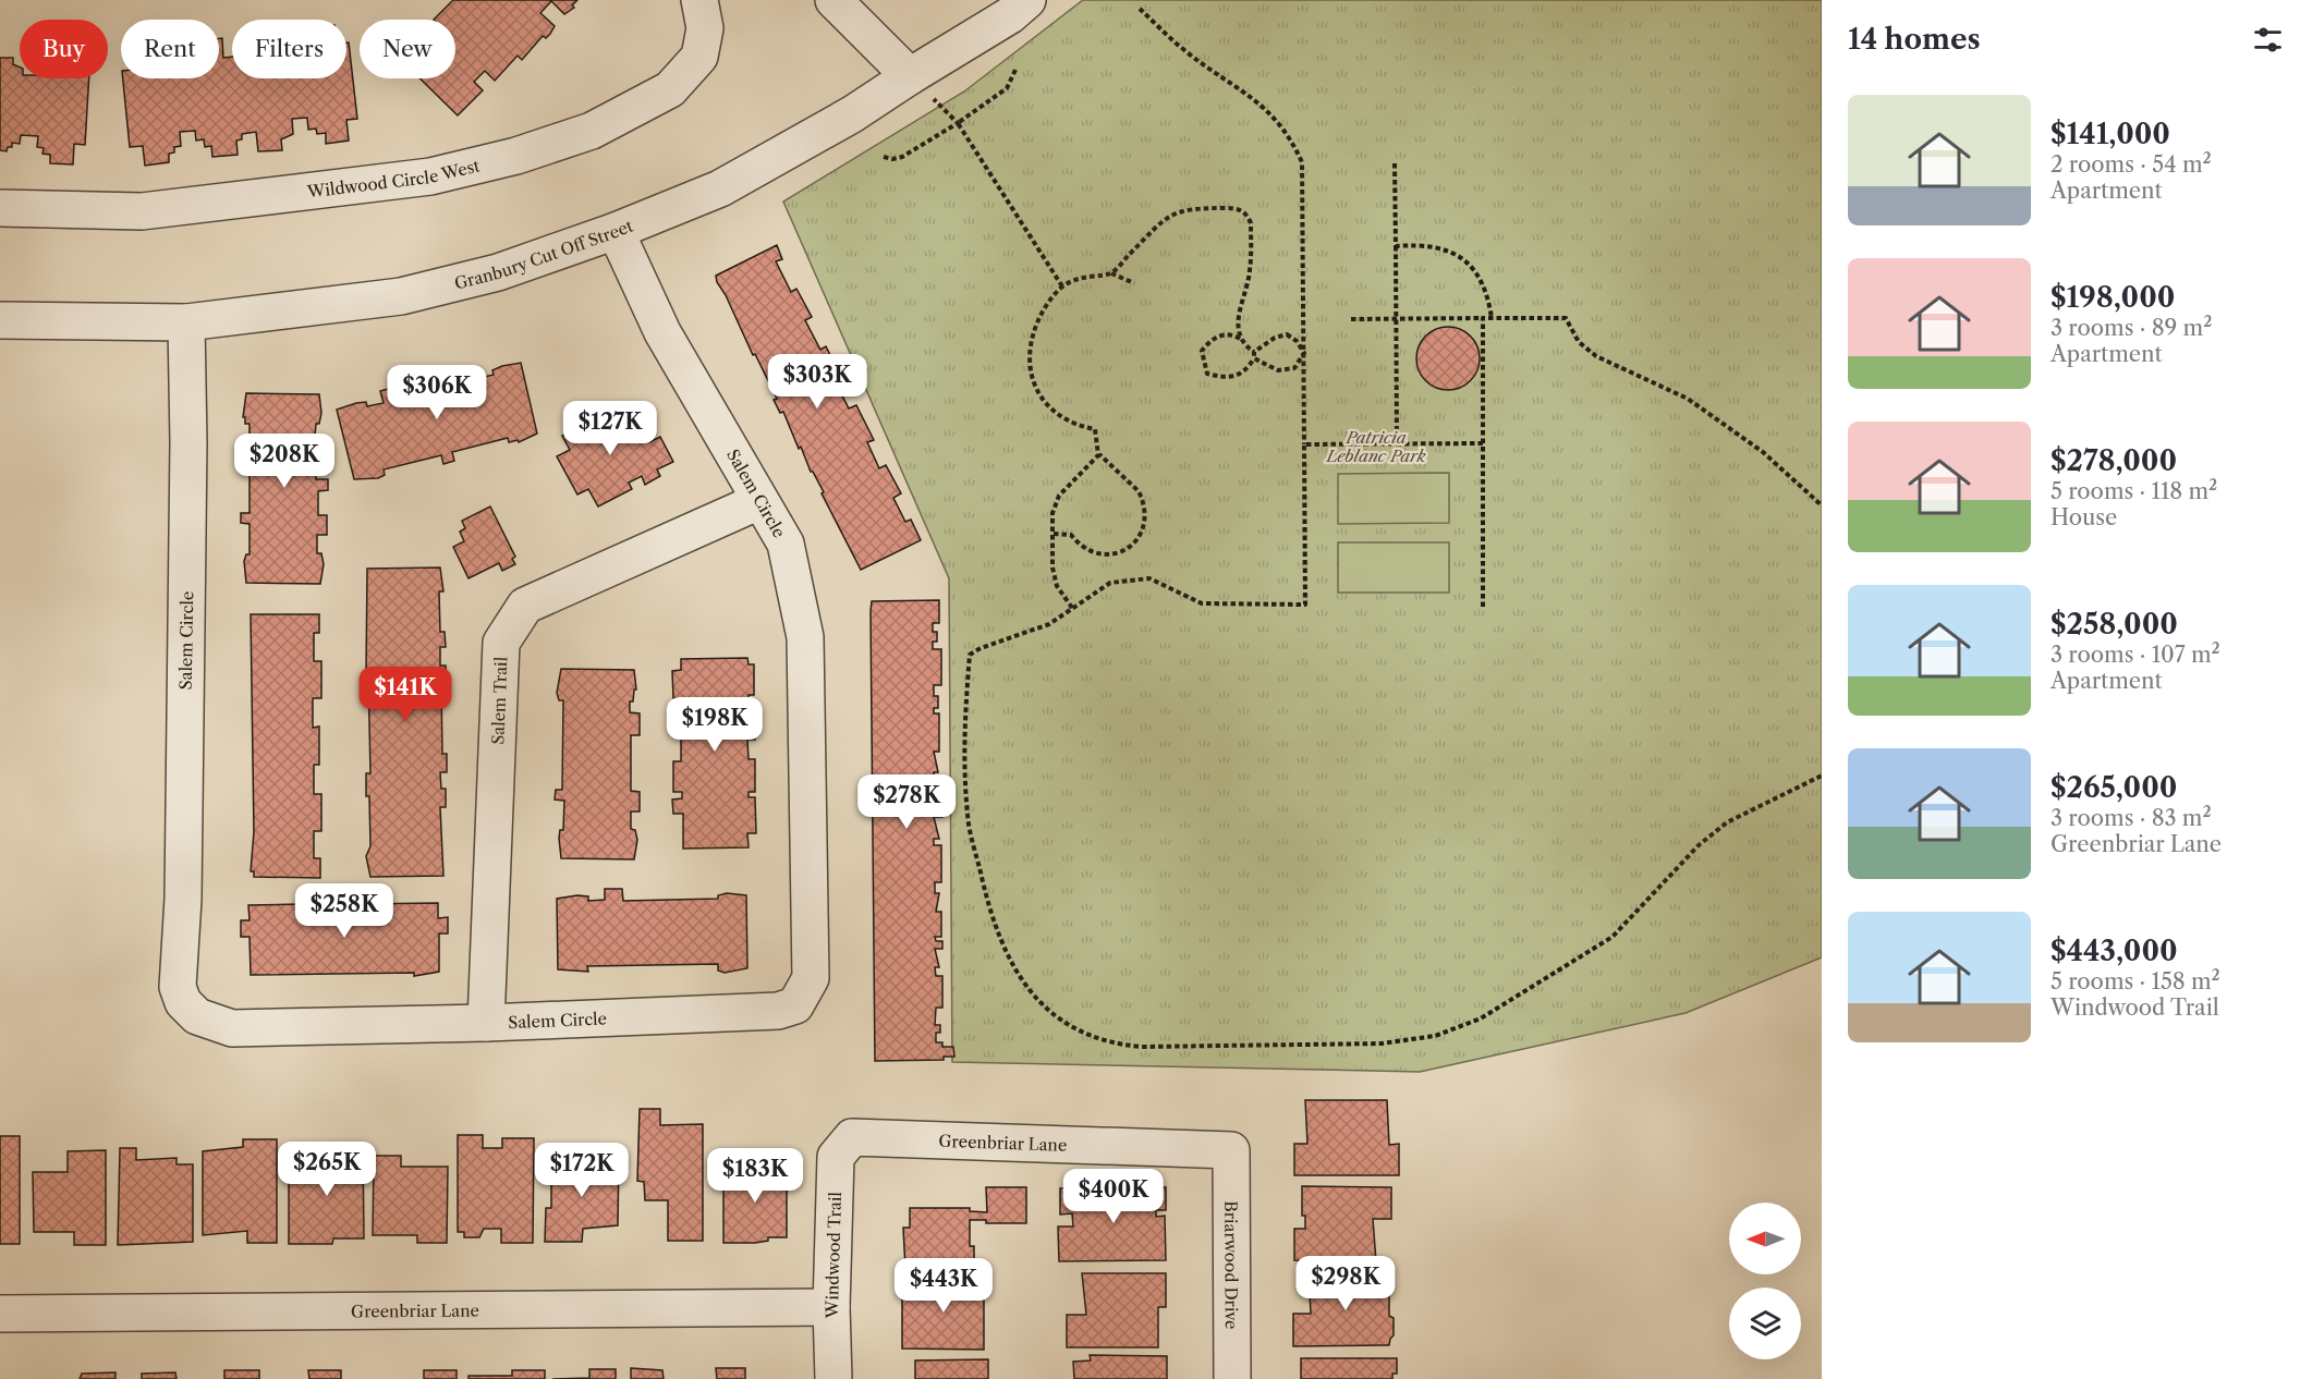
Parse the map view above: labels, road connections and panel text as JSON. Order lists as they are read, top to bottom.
{
  "streets": {
    "street": [
      "Wildwood Circle West",
      "Granbury Cut Off Street",
      "Salem Circle",
      "Salem Trail",
      "Greenbriar Lane",
      "Windwood Trail",
      "Briarwood Drive"
    ]
  },
  "crossings": [
    ["Granbury Cut Off Street", "Salem Circle"],
    ["Salem Circle", "Salem Trail"],
    ["Greenbriar Lane", "Windwood Trail"],
    ["Greenbriar Lane", "Briarwood Drive"]
  ],
  "parks": ["Patricia Leblanc Park"],
  "north": "left",
  "page": {
    "heading": "14 homes",
    "chip": [
      "Buy",
      "Rent",
      "Filters",
      "New"
    ],
    "list": [
      {
        "name": "$141,000",
        "note": "2 rooms · 54 m² · Apartment"
      },
      {
        "name": "$198,000",
        "note": "3 rooms · 89 m² · Apartment"
      },
      {
        "name": "$278,000",
        "note": "5 rooms · 118 m² · House"
      },
      {
        "name": "$258,000",
        "note": "3 rooms · 107 m² · Apartment"
      },
      {
        "name": "$265,000",
        "note": "3 rooms · 83 m² · Greenbriar Lane"
      },
      {
        "name": "$443,000",
        "note": "5 rooms · 158 m² · Windwood Trail"
      }
    ],
    "price": [
      "$303K",
      "$306K",
      "$127K",
      "$208K",
      "$141K",
      "$198K",
      "$278K",
      "$258K",
      "$265K",
      "$172K",
      "$183K",
      "$400K",
      "$298K",
      "$443K"
    ]
  }
}
